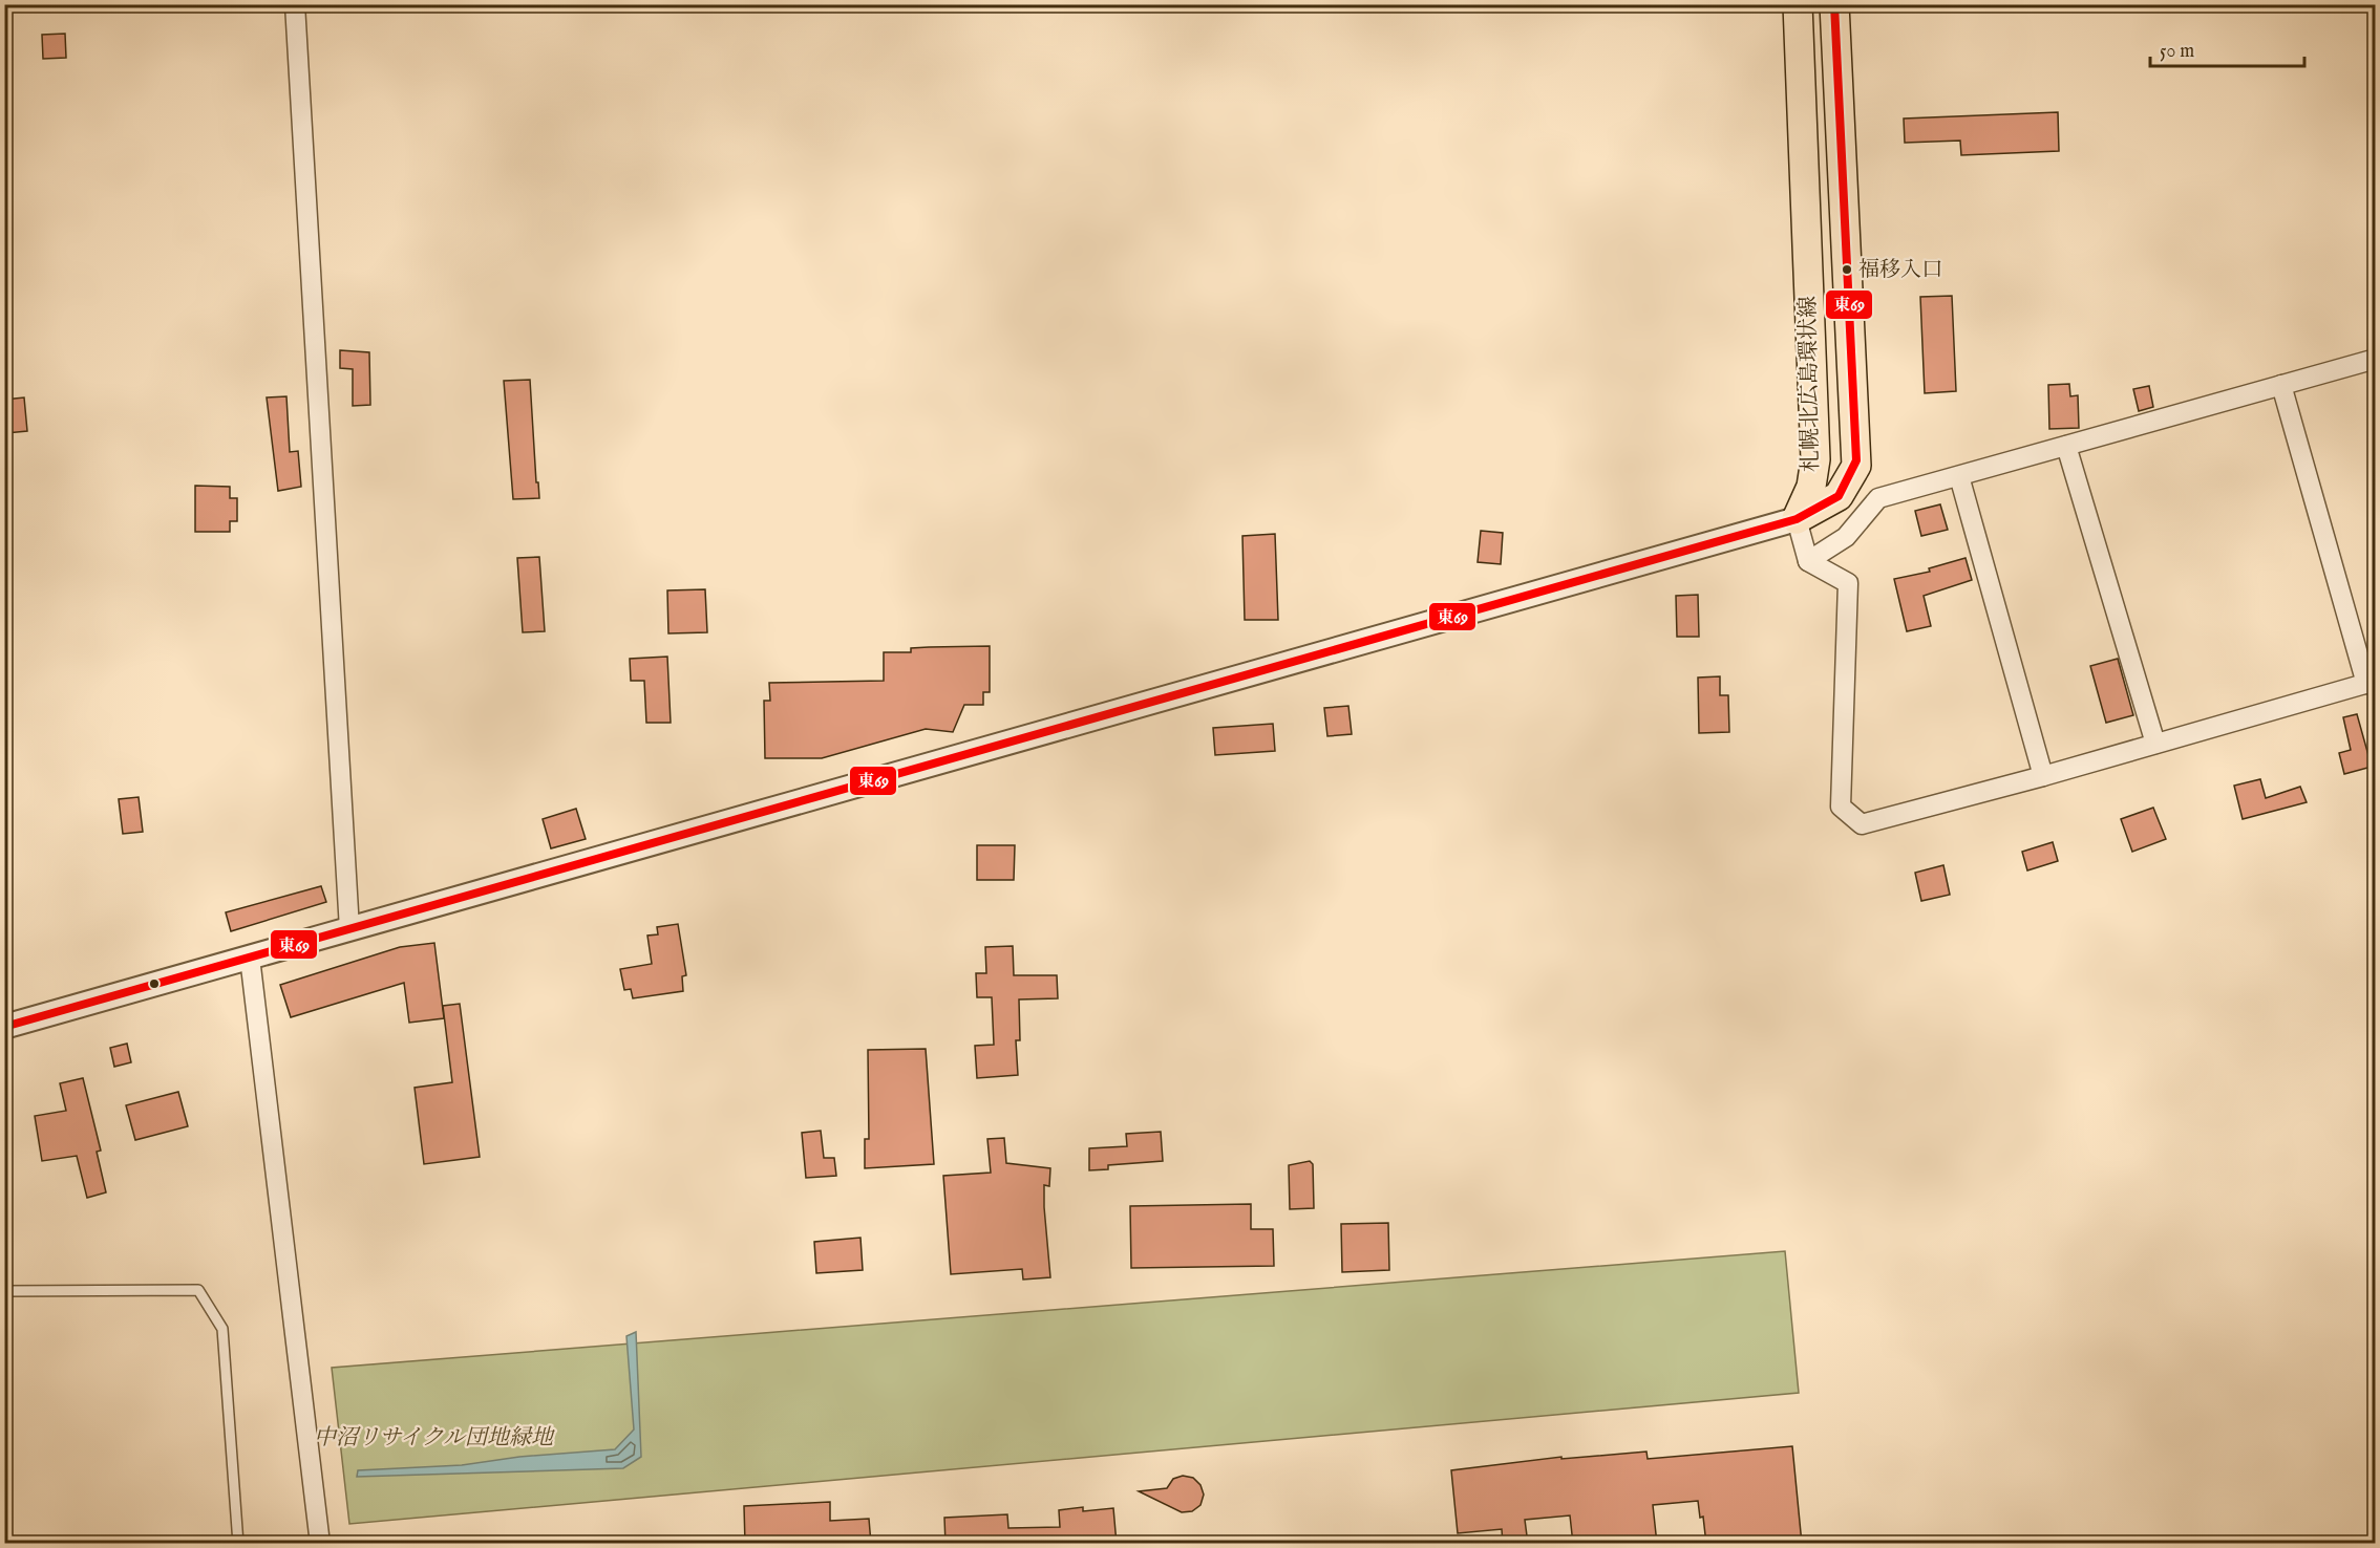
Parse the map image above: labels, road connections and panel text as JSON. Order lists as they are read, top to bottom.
{
  "streets": {
    "main road": ["札幌北広島環状線"]
  },
  "parks": ["中沼リサイクル団地緑地"],
  "places": ["福移入口"],
  "lines": ["transit line 東69"],
  "scale_bar": "50 m"
}
